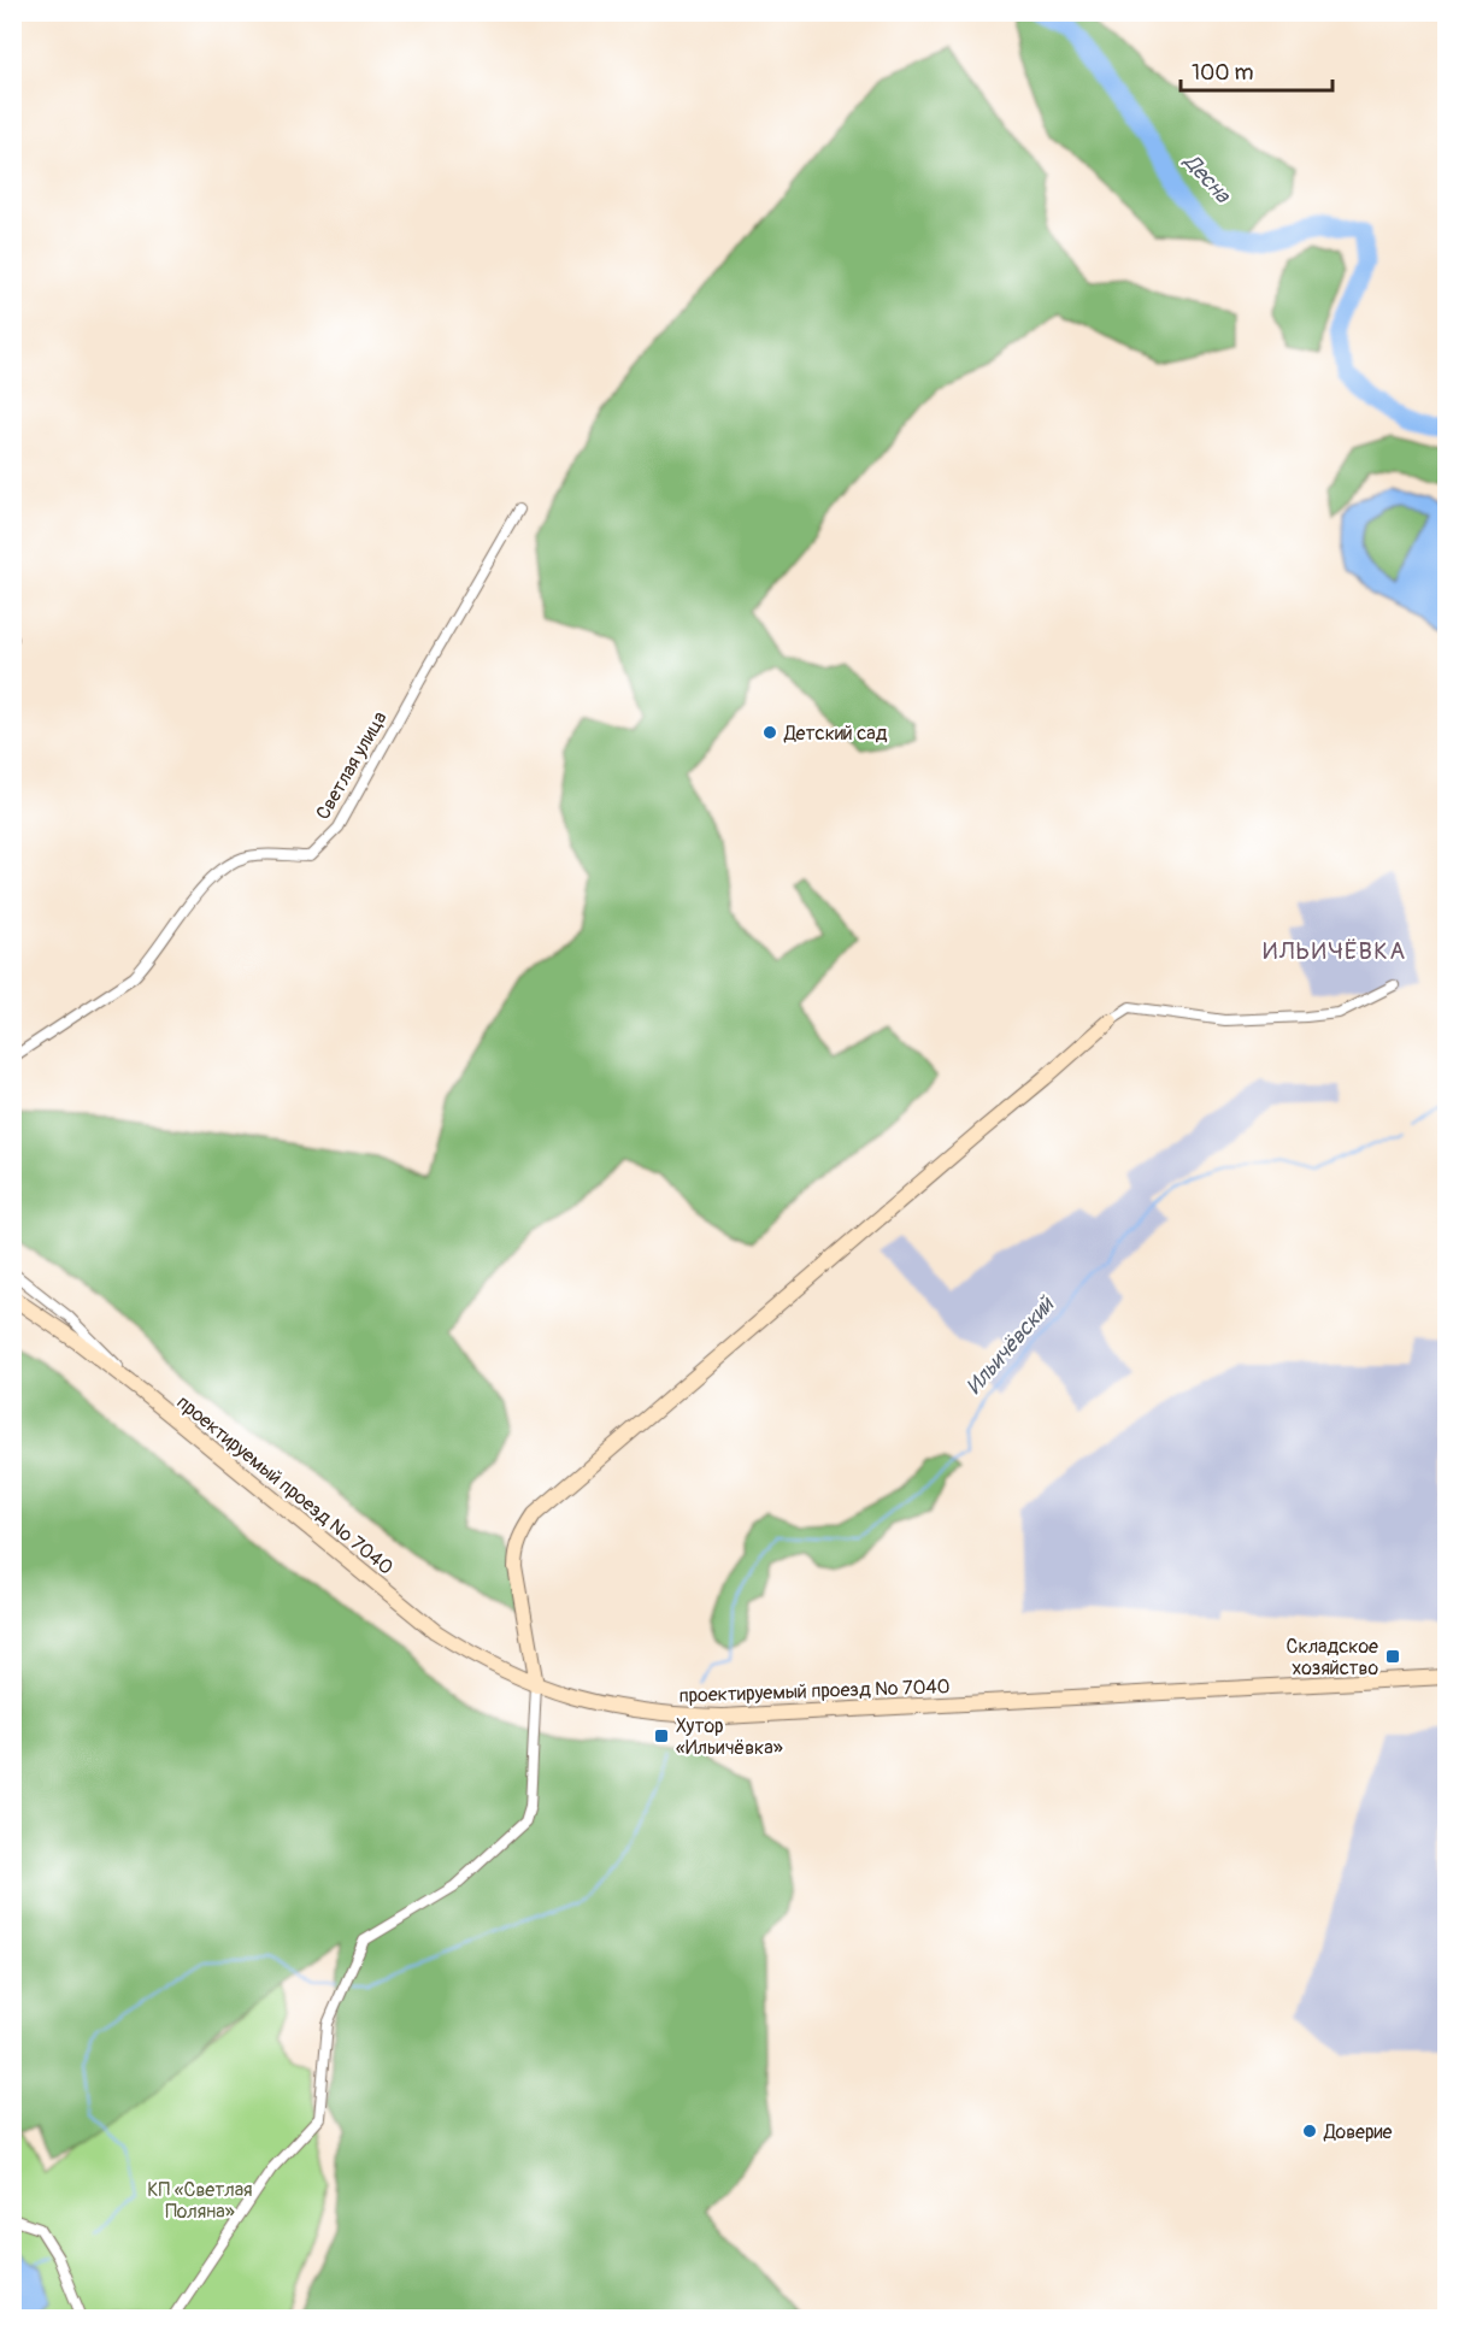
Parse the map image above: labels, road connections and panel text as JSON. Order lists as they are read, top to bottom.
{
  "streets": {
    "main road": ["проектируемый проезд № 7040"],
    "street": ["Светлая улица"]
  },
  "districts": ["ИЛЬИЧЁВКА"],
  "water": ["Десна", "Ильичёвский"],
  "parks": ["КП «Светлая Поляна»"],
  "places": {
    "other": ["Детский сад", "Доверие"],
    "transit": ["Складское хозяйство", "Хутор «Ильичёвка»"]
  },
  "scale_bar": "100 m"
}
